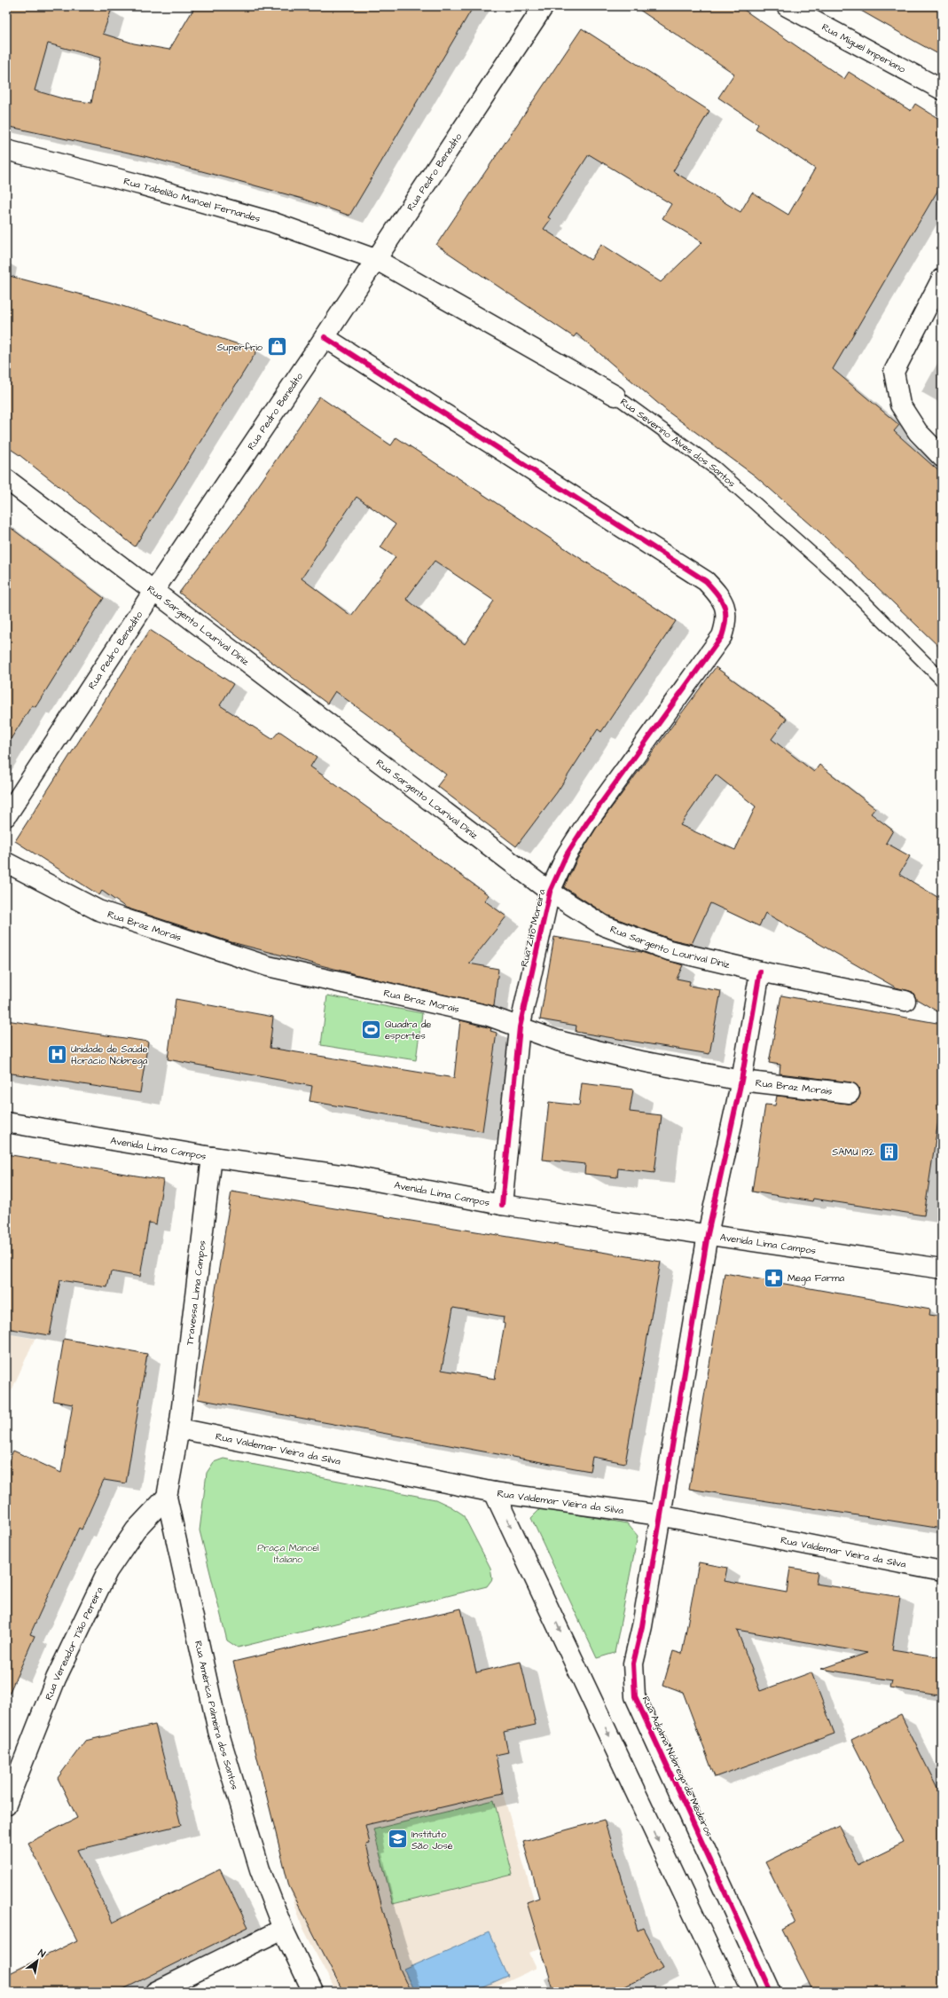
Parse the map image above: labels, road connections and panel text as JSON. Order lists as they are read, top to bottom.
{
  "streets": {
    "street": [
      "Rua Miguel Imperiano",
      "Rua Pedro Benedito",
      "Rua Tabelião Manoel Fernandes",
      "Rua Severino Alves dos Santos",
      "Rua Sargento Lourival Diniz",
      "Rua Braz Morais",
      "Rua Zito Moreira",
      "Avenida Lima Campos",
      "Travessa Lima Campos",
      "Rua Valdemar Vieira da Silva",
      "Rua Vereador Tião Pereira",
      "Rua América Palmeira dos Santos",
      "Rua Adjalma Nóbrega de Medeiros"
    ]
  },
  "crossings": [
    ["Rua Pedro Benedito", "Rua Tabelião Manoel Fernandes"],
    ["Rua Pedro Benedito", "Rua Severino Alves dos Santos"],
    ["Rua Pedro Benedito", "Rua Sargento Lourival Diniz"],
    ["Rua Pedro Benedito", "Rua Zito Moreira"],
    ["Rua Tabelião Manoel Fernandes", "Rua Severino Alves dos Santos"],
    ["Rua Sargento Lourival Diniz", "Rua Zito Moreira"],
    ["Rua Sargento Lourival Diniz", "Rua Adjalma Nóbrega de Medeiros"],
    ["Rua Braz Morais", "Rua Zito Moreira"],
    ["Rua Braz Morais", "Rua Adjalma Nóbrega de Medeiros"],
    ["Rua Zito Moreira", "Avenida Lima Campos"],
    ["Avenida Lima Campos", "Travessa Lima Campos"],
    ["Avenida Lima Campos", "Rua Adjalma Nóbrega de Medeiros"],
    ["Travessa Lima Campos", "Rua Valdemar Vieira da Silva"],
    ["Travessa Lima Campos", "Rua América Palmeira dos Santos"],
    ["Rua Valdemar Vieira da Silva", "Rua América Palmeira dos Santos"],
    ["Rua Valdemar Vieira da Silva", "Rua Adjalma Nóbrega de Medeiros"],
    ["Rua Vereador Tião Pereira", "Rua América Palmeira dos Santos"]
  ],
  "parks": ["Praça Manoel Italiano"],
  "places": {
    "shop": ["Superfrio"],
    "sports": ["Quadra de esportes"],
    "hospital": ["Unidade de Saúde Horácio Nóbrega"],
    "building": ["SAMU 192"],
    "pharmacy": ["Mega Farma"],
    "school or university": ["Instituto São José"]
  },
  "north": "top right"
}
